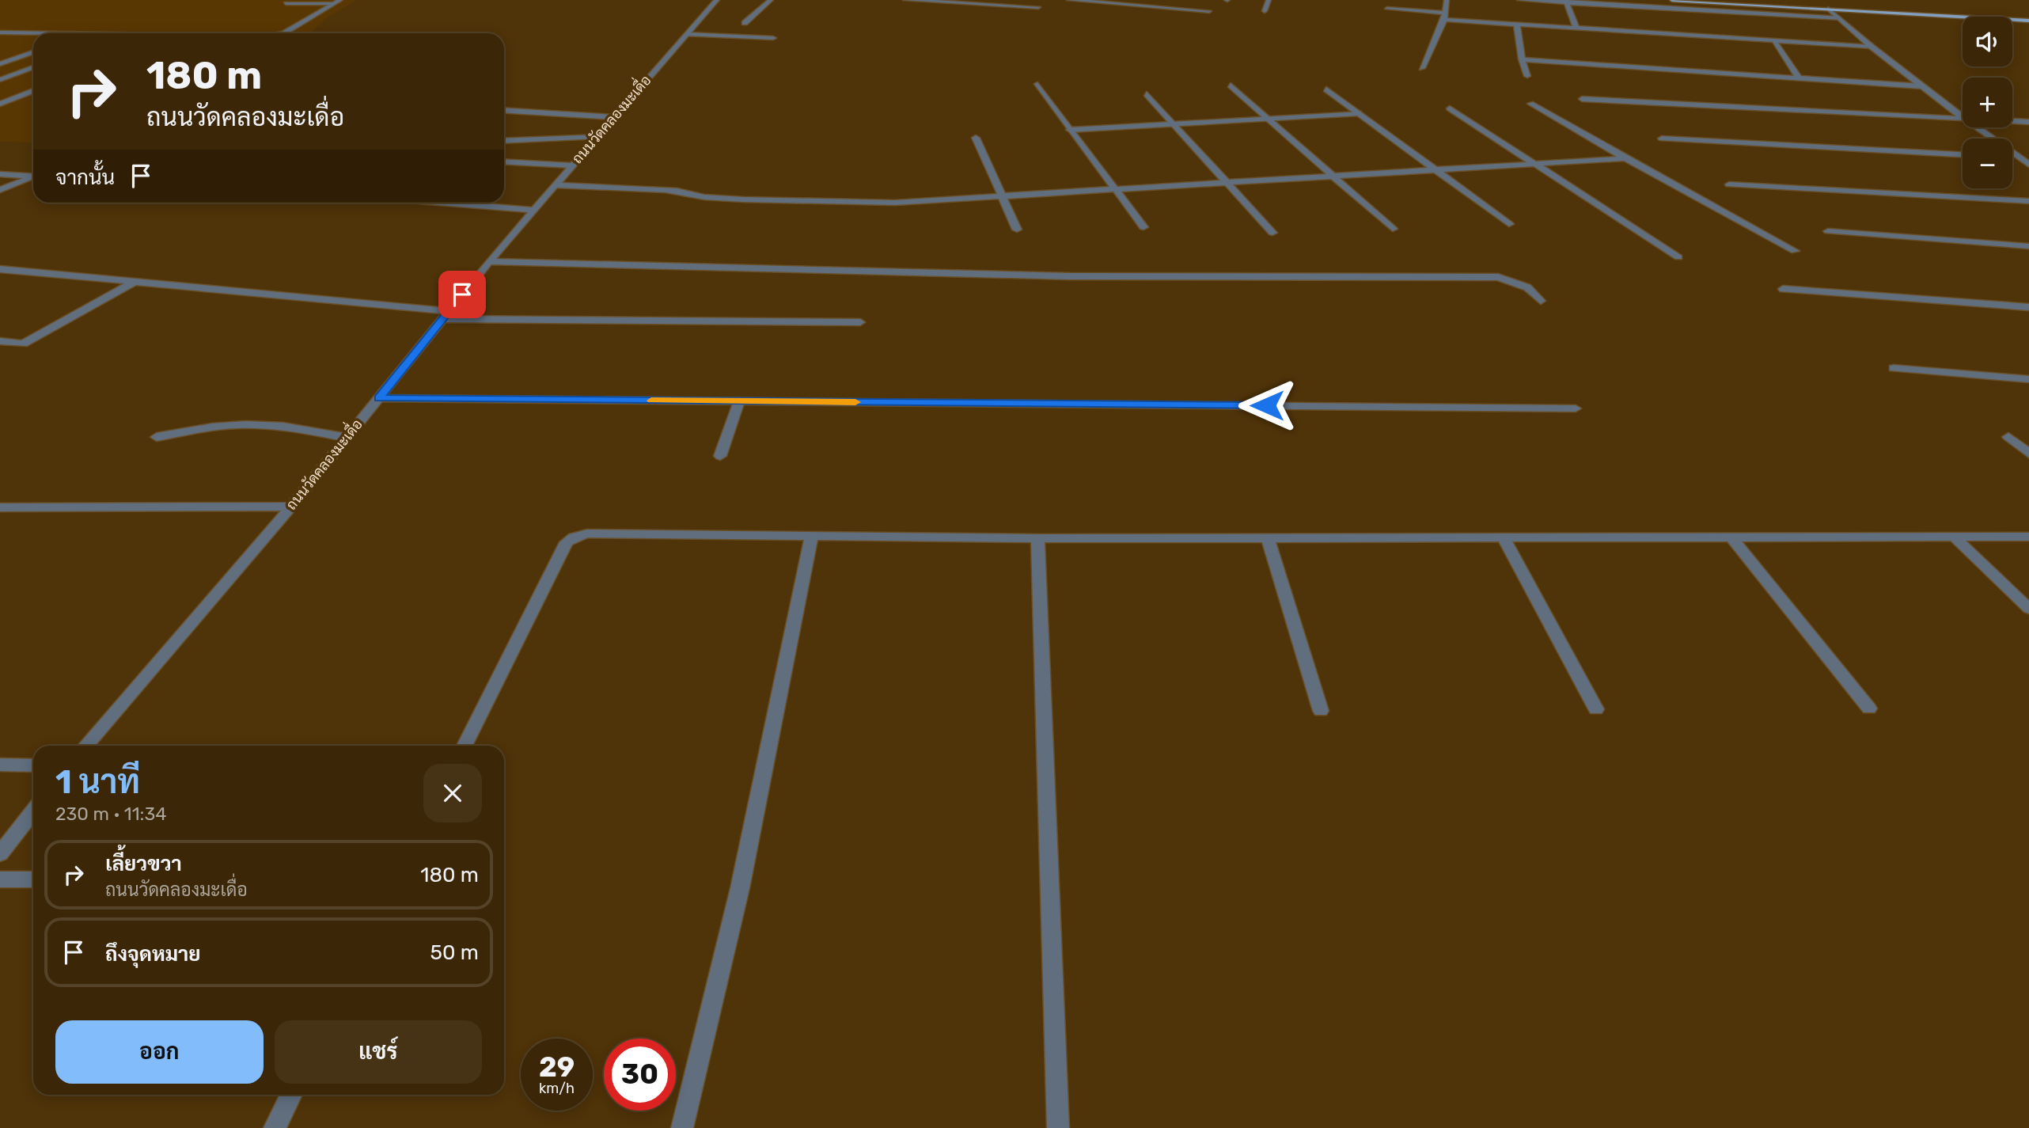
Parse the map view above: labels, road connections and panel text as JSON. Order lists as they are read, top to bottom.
{
  "streets": {
    "street": ["ถนนวัดคลองมะเดื่อ"]
  },
  "page": {
    "map_buttons": ["+", "−"],
    "turn": ["180 m", "ถนนวัดคลองมะเดื่อ"],
    "then": "จากนั้น",
    "heading": ["1 นาที", "230 m · 11:34"],
    "list": [
      {
        "name": "เลี้ยวขวา",
        "note": "ถนนวัดคลองมะเดื่อ",
        "value": "180 m"
      },
      {
        "name": "ถึงจุดหมาย",
        "value": "50 m"
      }
    ],
    "buttons": ["ออก", "แชร์"],
    "speed": "29 km/h",
    "limit": "30"
  }
}
